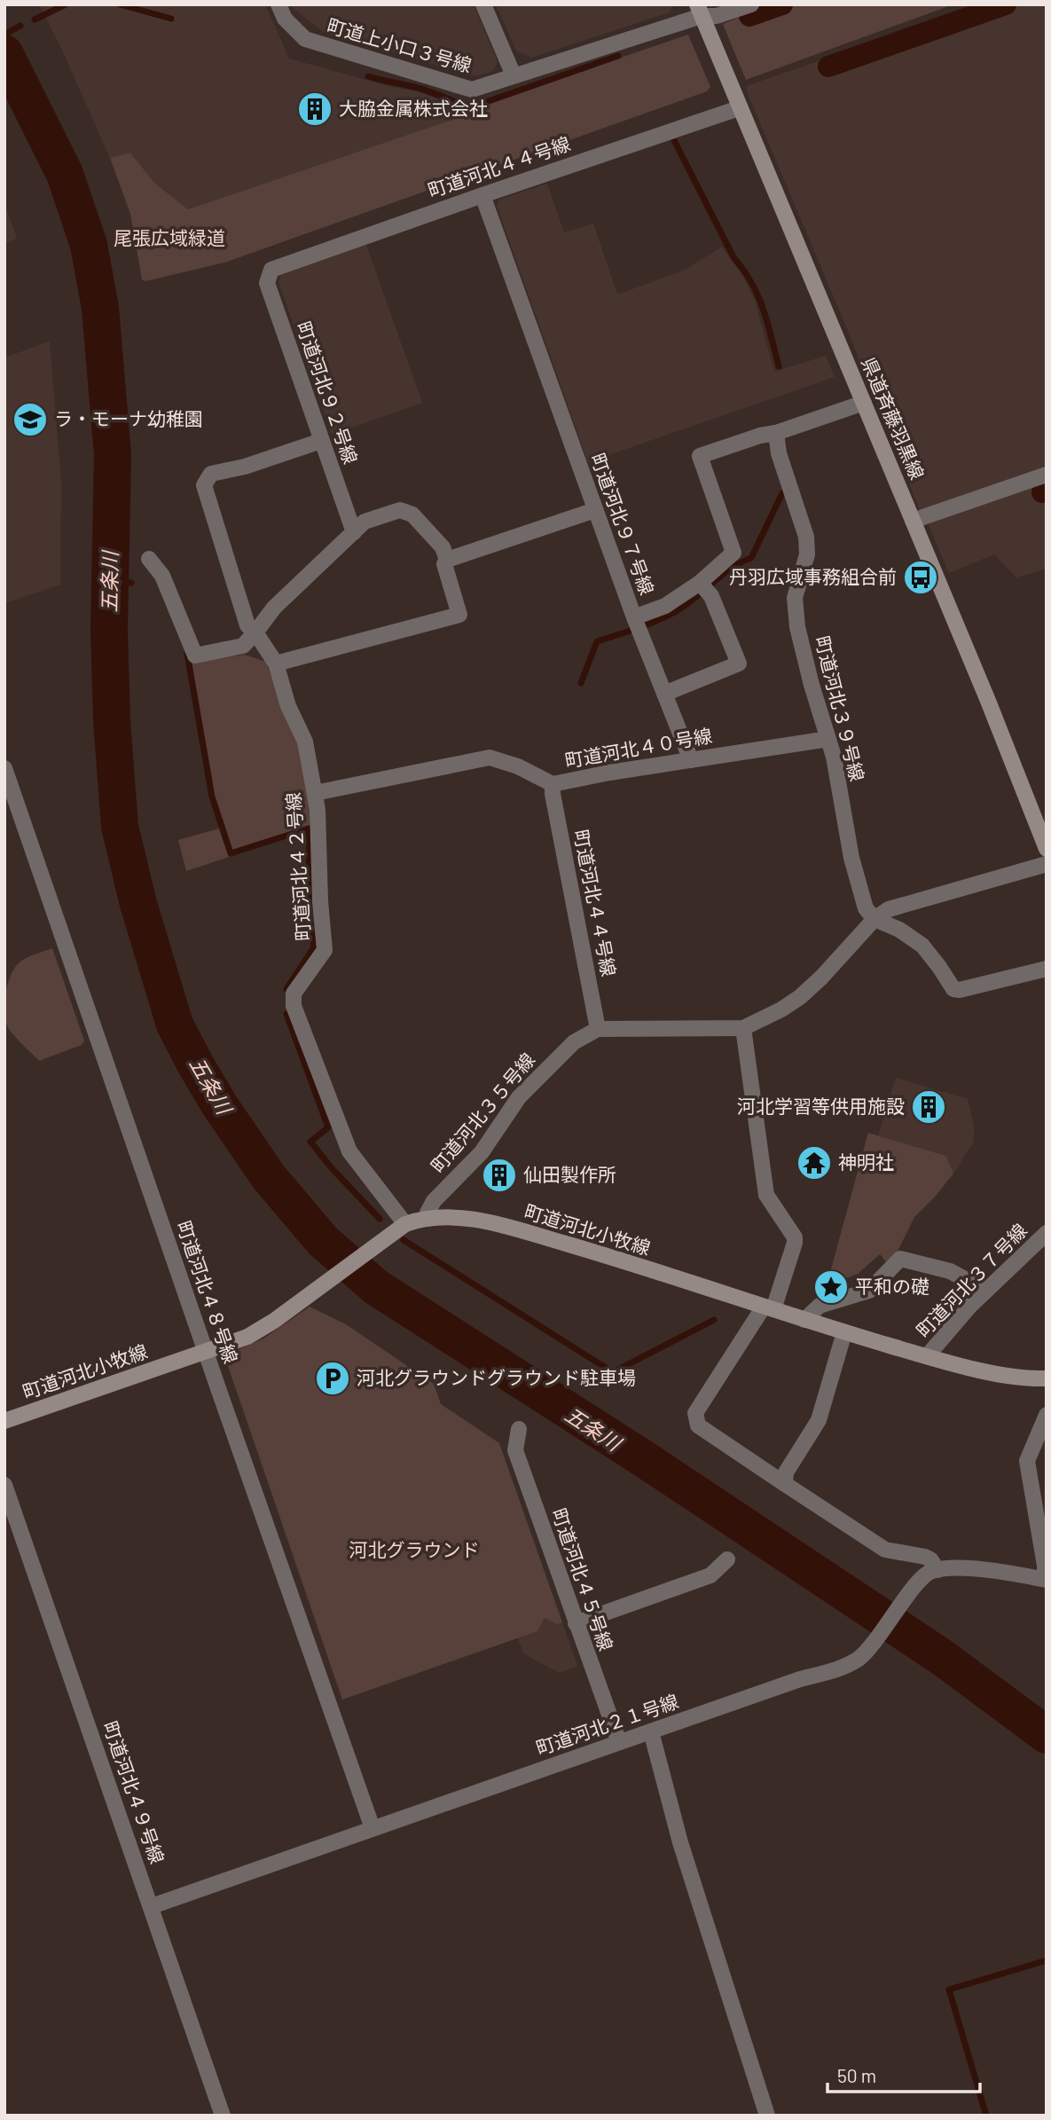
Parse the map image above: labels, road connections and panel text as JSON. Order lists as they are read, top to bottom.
{
  "streets": {
    "street": [
      "町道上小口３号線",
      "町道河北４４号線",
      "町道河北９２号線",
      "県道斉藤羽黒線",
      "町道河北９７号線",
      "町道河北３９号線",
      "町道河北４０号線",
      "町道河北４２号線",
      "町道河北３５号線",
      "町道河北小牧線",
      "町道河北３７号線",
      "町道河北４８号線",
      "町道河北４５号線",
      "町道河北２１号線",
      "町道河北４９号線"
    ]
  },
  "crossings": [
    ["町道上小口３号線", "県道斉藤羽黒線"],
    ["町道河北４４号線", "町道河北９２号線"],
    ["町道河北４４号線", "県道斉藤羽黒線"],
    ["町道河北４４号線", "町道河北９７号線"],
    ["町道河北４４号線", "町道河北４０号線"],
    ["町道河北４４号線", "町道河北３５号線"],
    ["町道河北９２号線", "町道河北４２号線"],
    ["町道河北９７号線", "町道河北３９号線"],
    ["町道河北３９号線", "町道河北４０号線"],
    ["町道河北４０号線", "町道河北４２号線"],
    ["町道河北４２号線", "町道河北小牧線"],
    ["町道河北３５号線", "町道河北小牧線"],
    ["町道河北小牧線", "町道河北３７号線"],
    ["町道河北小牧線", "町道河北４８号線"],
    ["町道河北４８号線", "町道河北２１号線"],
    ["町道河北４５号線", "町道河北２１号線"],
    ["町道河北２１号線", "町道河北４９号線"]
  ],
  "water": ["五条川"],
  "parks": ["尾張広域緑道", "河北グラウンド"],
  "places": {
    "building": ["大脇金属株式会社", "河北学習等供用施設", "仙田製作所"],
    "school or university": ["ラ・モーナ幼稚園"],
    "bus stop": ["丹羽広域事務組合前"],
    "temple": ["神明社"],
    "place": ["平和の礎"],
    "parking": ["河北グラウンドグラウンド駐車場"]
  },
  "scale_bar": "50 m"
}
